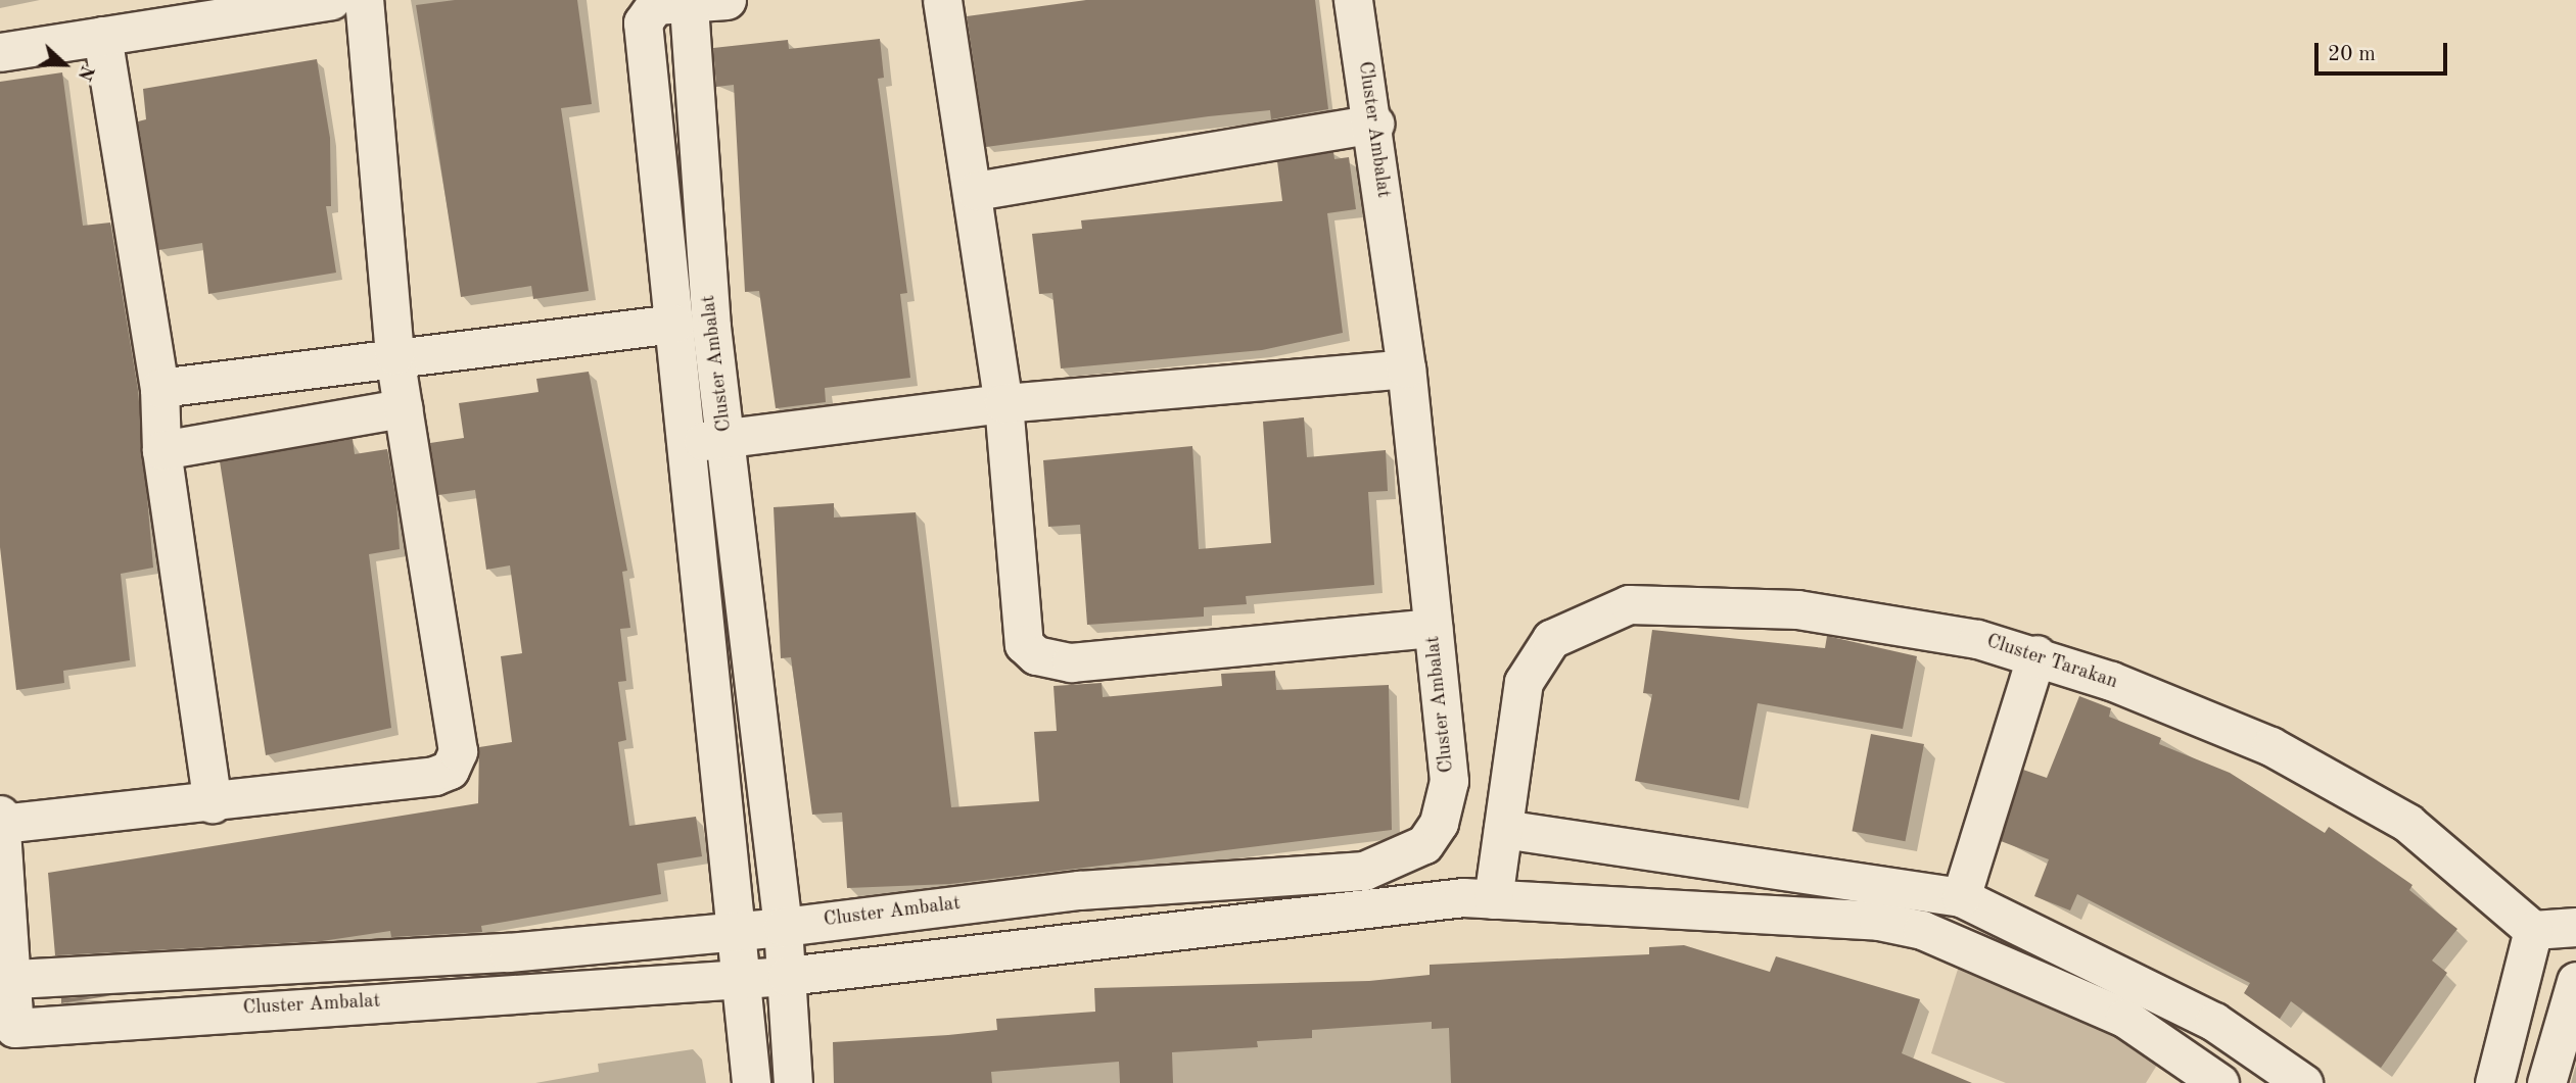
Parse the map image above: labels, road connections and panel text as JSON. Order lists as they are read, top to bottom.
{
  "streets": {
    "street": ["Cluster Ambalat", "Cluster Tarakan"]
  },
  "crossings": [
    ["Cluster Ambalat", "Cluster Tarakan"]
  ],
  "scale_bar": "20 m",
  "north": "right"
}
